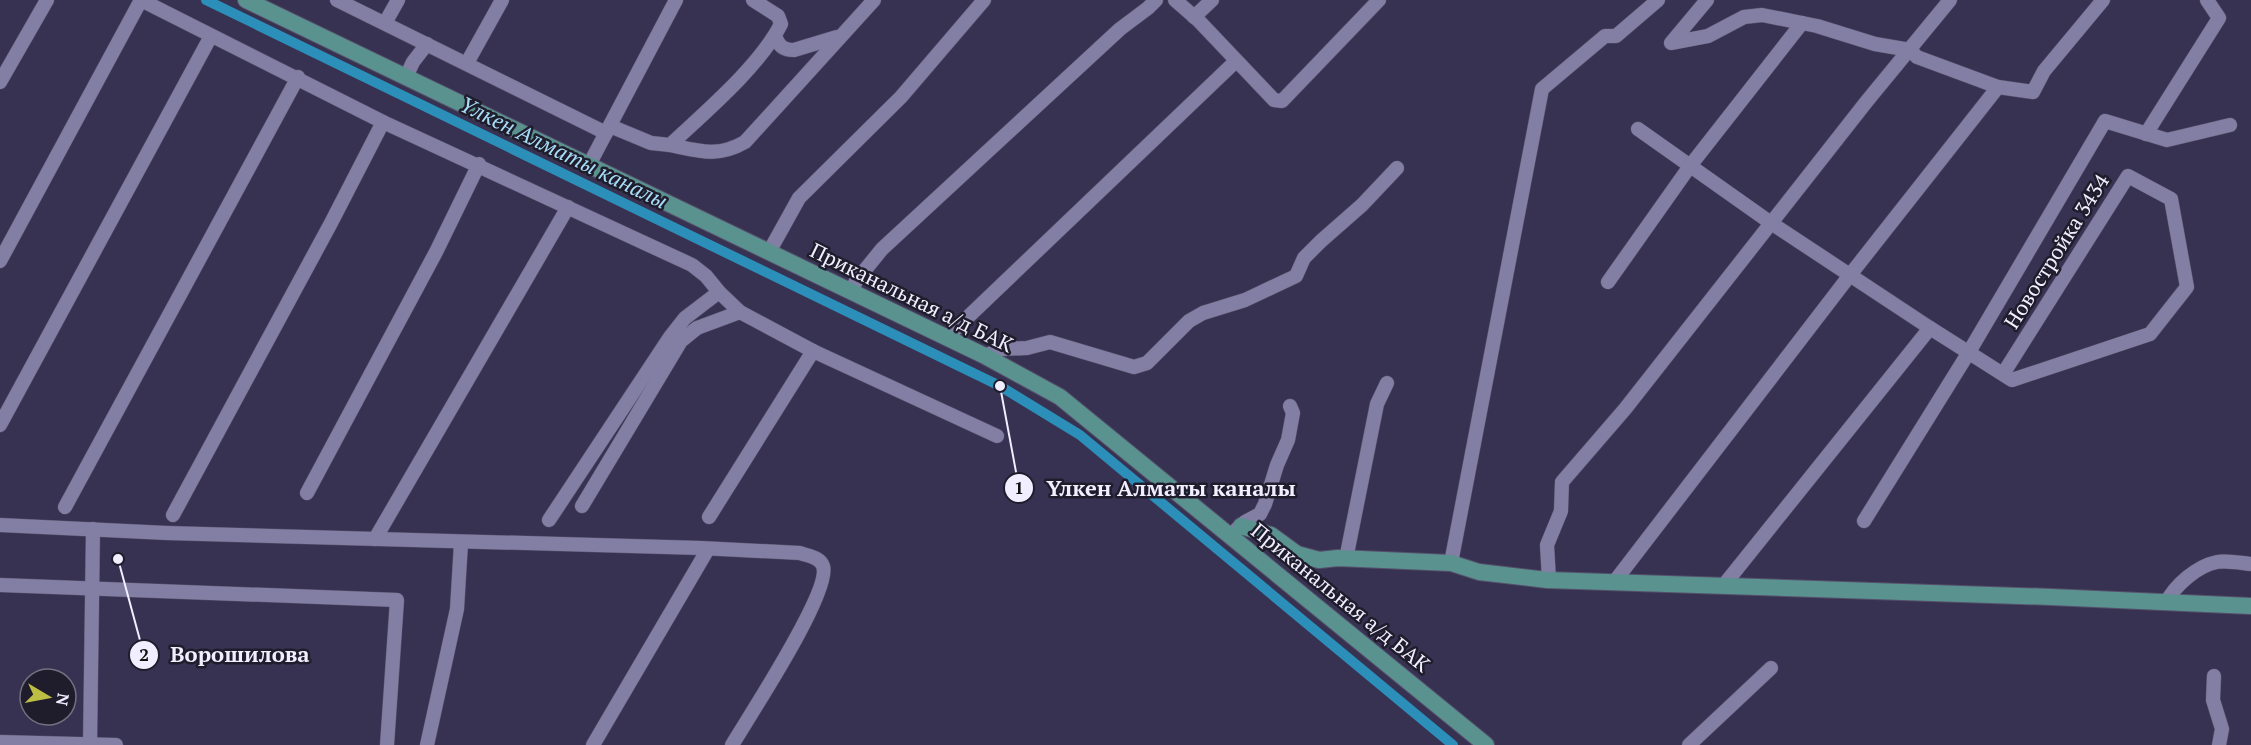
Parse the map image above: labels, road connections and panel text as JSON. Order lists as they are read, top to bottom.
{
  "streets": {
    "main road": ["Приканальная а/д БАК"],
    "street": ["Новостройка 3434"]
  },
  "water": ["Үлкен Алматы каналы"],
  "places": ["Үлкен Алматы каналы", "Ворошилова"],
  "north": "right"
}
